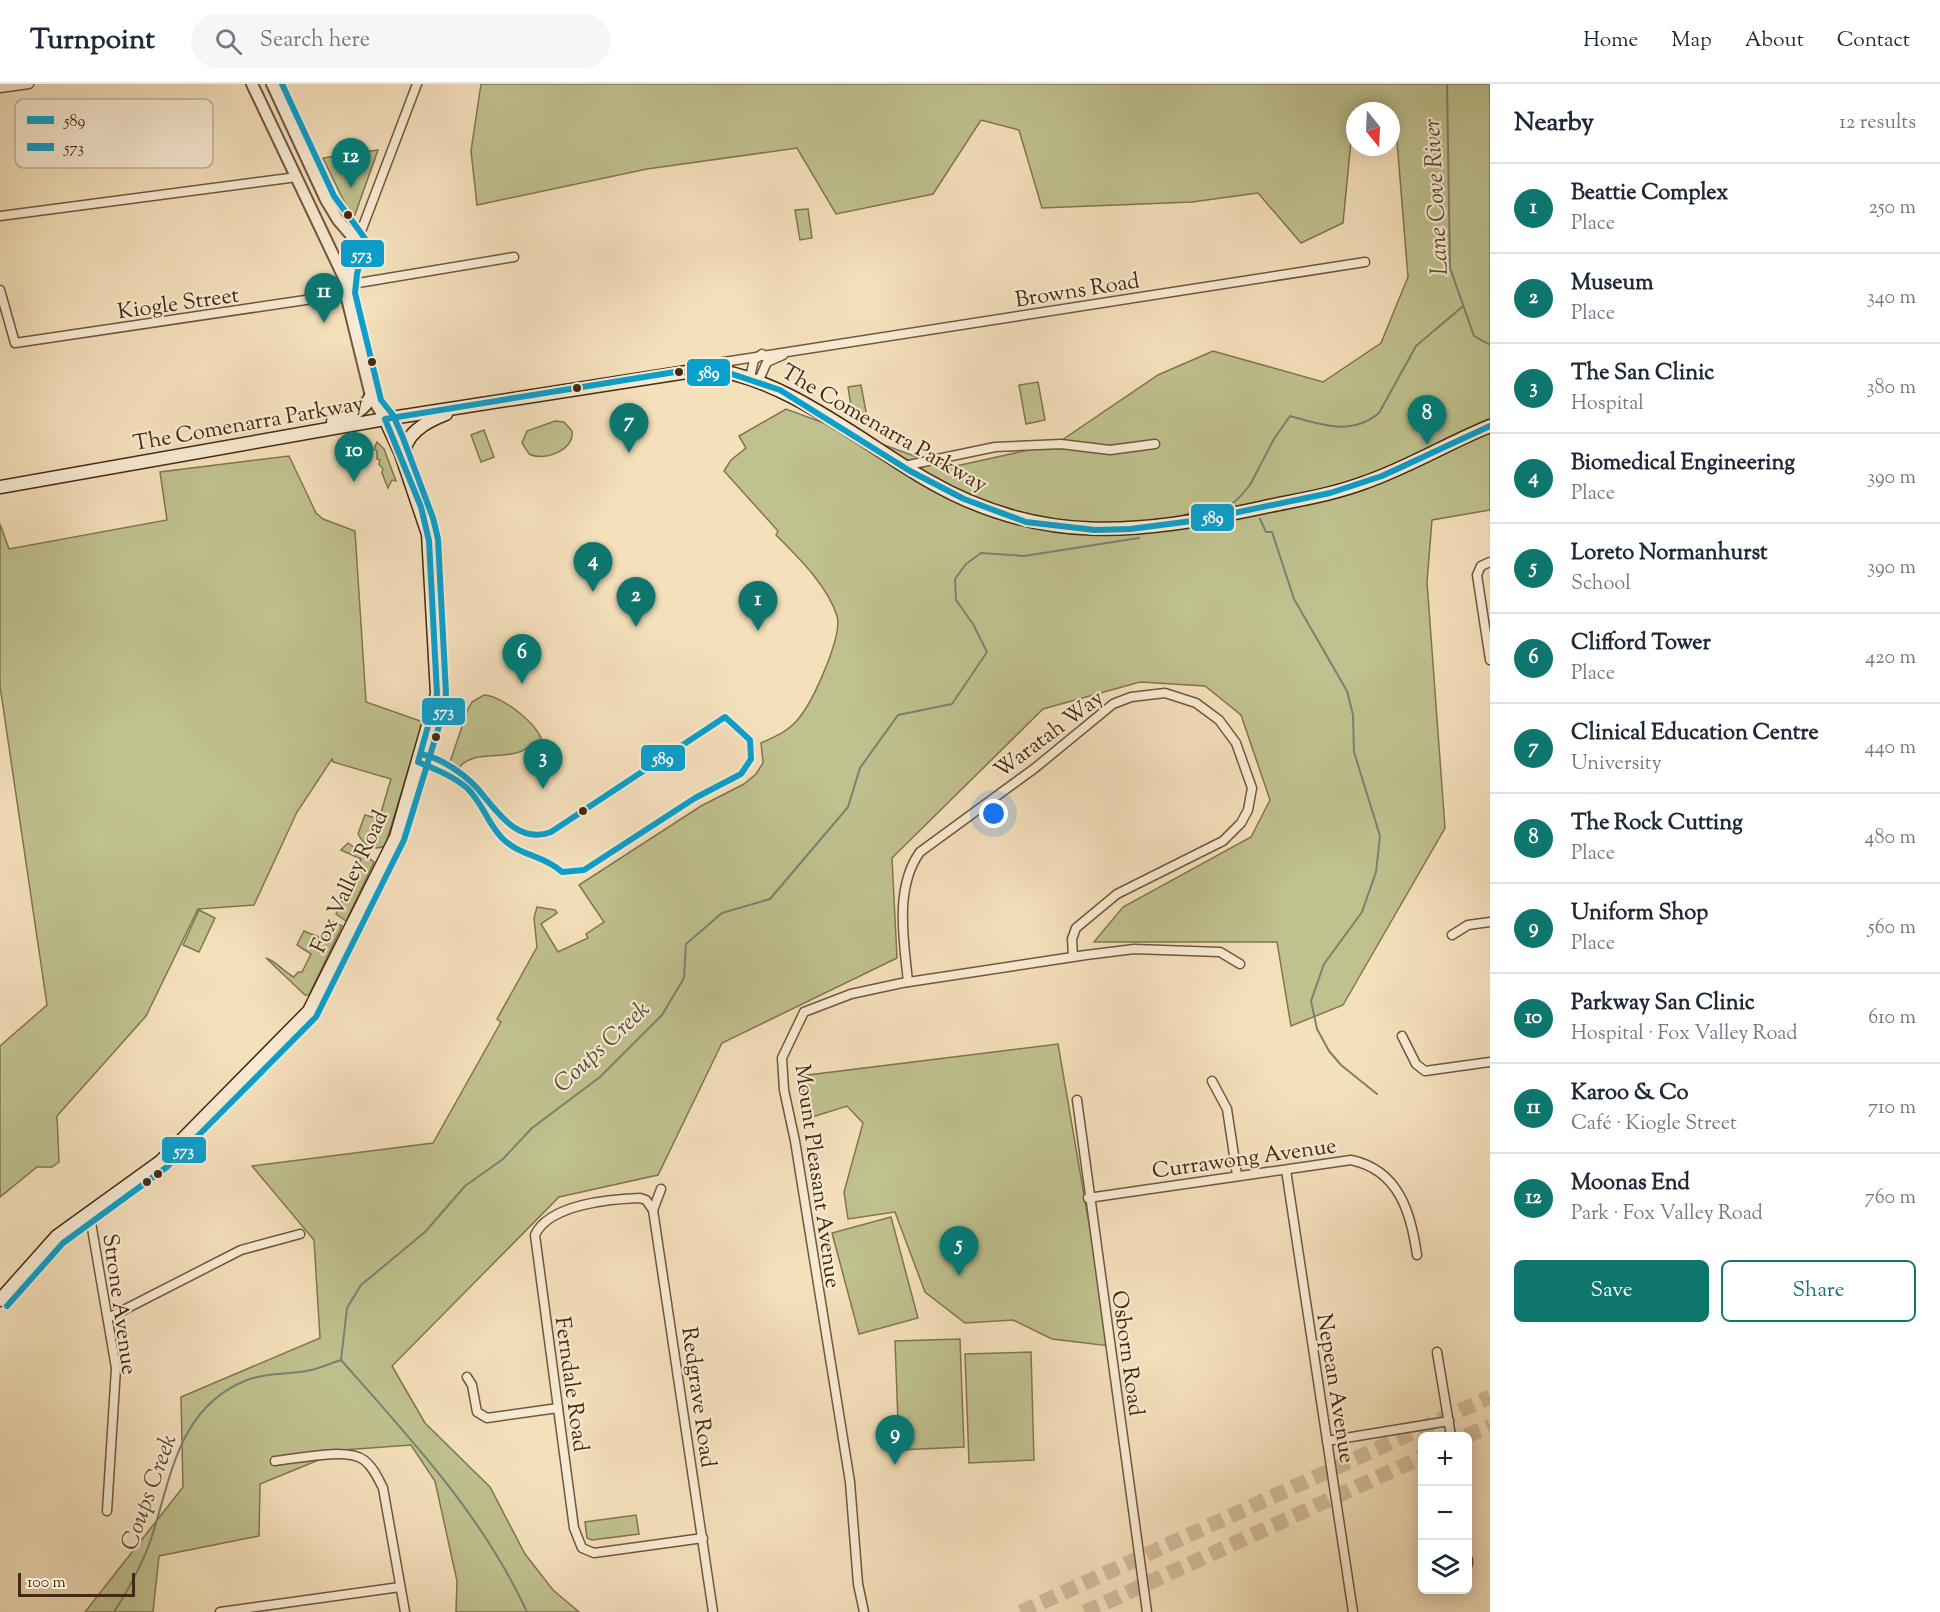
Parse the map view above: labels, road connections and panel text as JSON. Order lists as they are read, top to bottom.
{
  "streets": {
    "main road": ["The Comenarra Parkway", "Fox Valley Road"],
    "street": [
      "Browns Road",
      "Kiogle Street",
      "Waratah Way",
      "Currawong Avenue",
      "Mount Pleasant Avenue",
      "Strone Avenue",
      "Osborn Road",
      "Ferndale Road",
      "Nepean Avenue",
      "Redgrave Road"
    ]
  },
  "crossings": [
    ["Browns Road", "The Comenarra Parkway"],
    ["Kiogle Street", "Fox Valley Road"],
    ["The Comenarra Parkway", "Fox Valley Road"],
    ["Waratah Way", "Mount Pleasant Avenue"],
    ["Fox Valley Road", "Strone Avenue"],
    ["Currawong Avenue", "Osborn Road"],
    ["Currawong Avenue", "Nepean Avenue"],
    ["Ferndale Road", "Redgrave Road"]
  ],
  "water": ["Lane Cove River", "Coups Creek"],
  "lines": ["transit line 573", "transit line 589"],
  "legend": ["589", "573"],
  "scale_bar": "100 m",
  "north": "bottom",
  "page": {
    "header": "Turnpoint",
    "search": "Search here",
    "nav": [
      "Home",
      "Map",
      "About",
      "Contact"
    ],
    "heading": ["Nearby", "12 results"],
    "pins": [
      "12",
      "11",
      "8",
      "7",
      "10",
      "4",
      "2",
      "1",
      "6",
      "3",
      "5",
      "9"
    ],
    "list": [
      {
        "mark": "1",
        "name": "Beattie Complex",
        "note": "Place",
        "value": "250 m"
      },
      {
        "mark": "2",
        "name": "Museum",
        "note": "Place",
        "value": "340 m"
      },
      {
        "mark": "3",
        "name": "The San Clinic",
        "note": "Hospital",
        "value": "380 m"
      },
      {
        "mark": "4",
        "name": "Biomedical Engineering",
        "note": "Place",
        "value": "390 m"
      },
      {
        "mark": "5",
        "name": "Loreto Normanhurst",
        "note": "School",
        "value": "390 m"
      },
      {
        "mark": "6",
        "name": "Clifford Tower",
        "note": "Place",
        "value": "420 m"
      },
      {
        "mark": "7",
        "name": "Clinical Education Centre",
        "note": "University",
        "value": "440 m"
      },
      {
        "mark": "8",
        "name": "The Rock Cutting",
        "note": "Place",
        "value": "480 m"
      },
      {
        "mark": "9",
        "name": "Uniform Shop",
        "note": "Place",
        "value": "560 m"
      },
      {
        "mark": "10",
        "name": "Parkway San Clinic",
        "note": "Hospital · Fox Valley Road",
        "value": "610 m"
      },
      {
        "mark": "11",
        "name": "Karoo & Co",
        "note": "Café · Kiogle Street",
        "value": "710 m"
      },
      {
        "mark": "12",
        "name": "Moonas End",
        "note": "Park · Fox Valley Road",
        "value": "760 m"
      }
    ],
    "buttons": ["Save", "Share"],
    "map_buttons": ["+", "−"],
    "scale": "100 m"
  }
}
